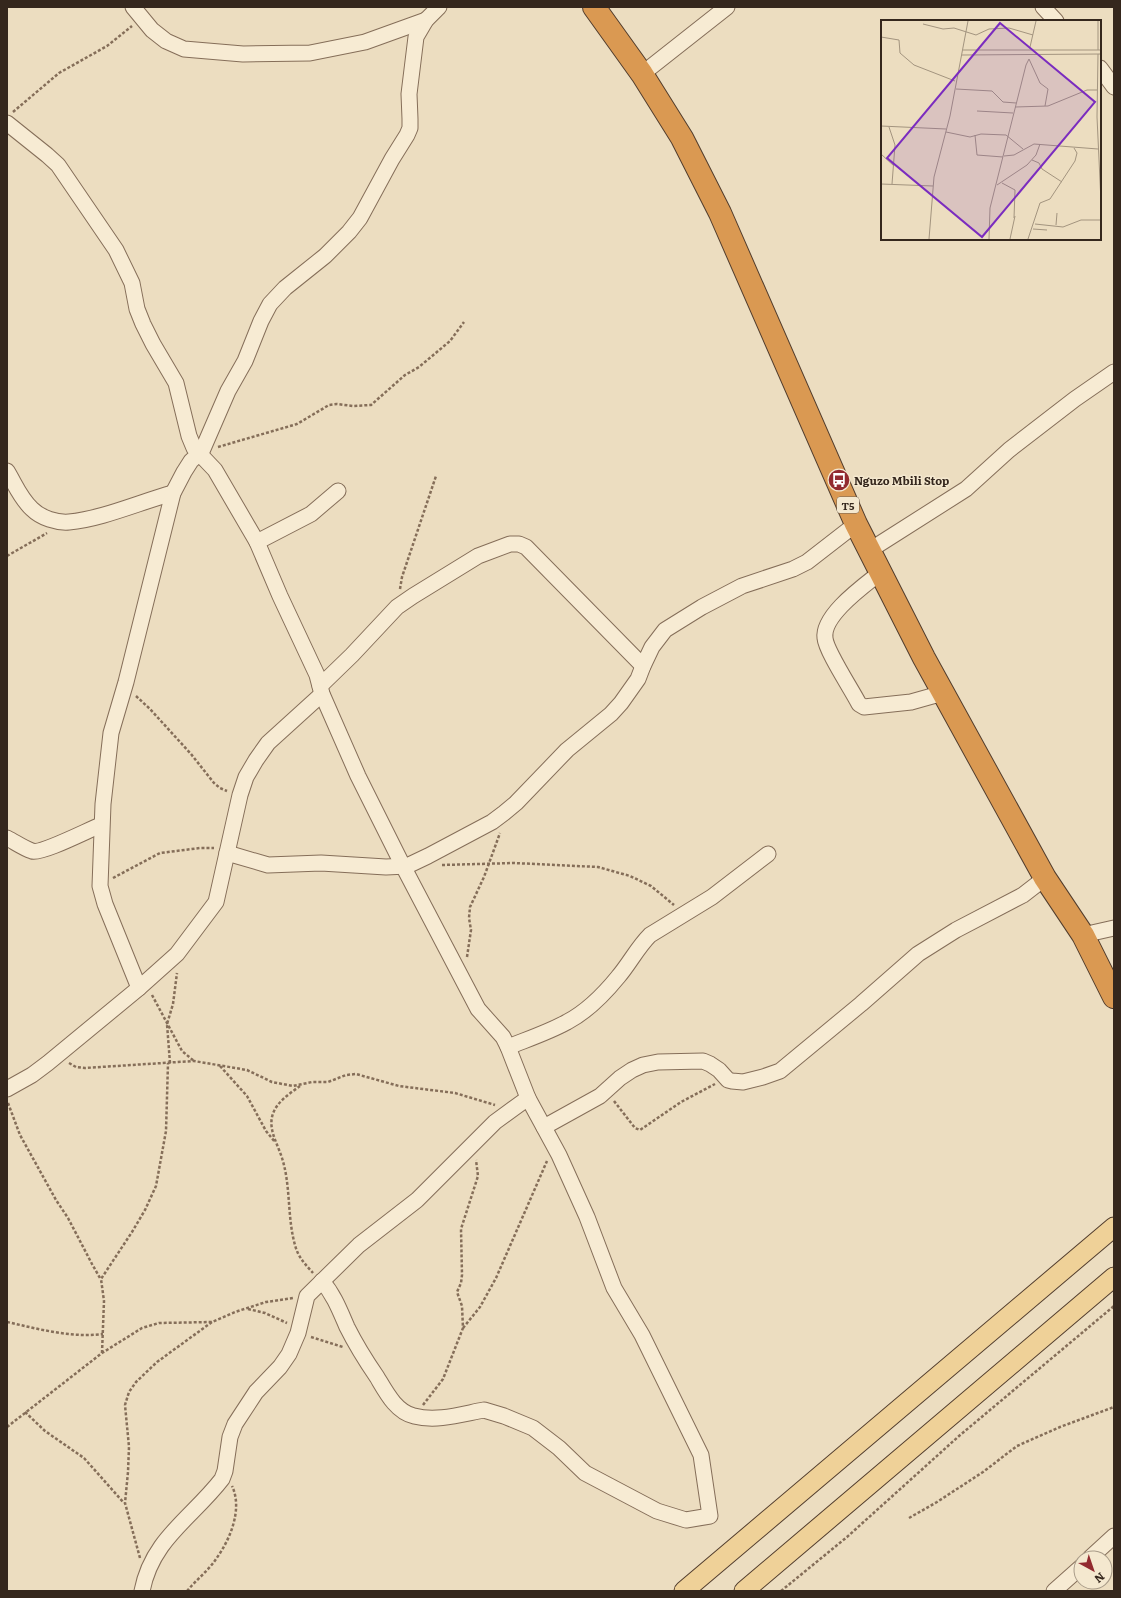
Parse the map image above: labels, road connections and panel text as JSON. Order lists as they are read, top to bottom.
{
  "streets": {
    "highway": ["T5"]
  },
  "places": {
    "bus stop": ["Nguzo Mbili Stop"]
  },
  "north": "bottom right"
}
